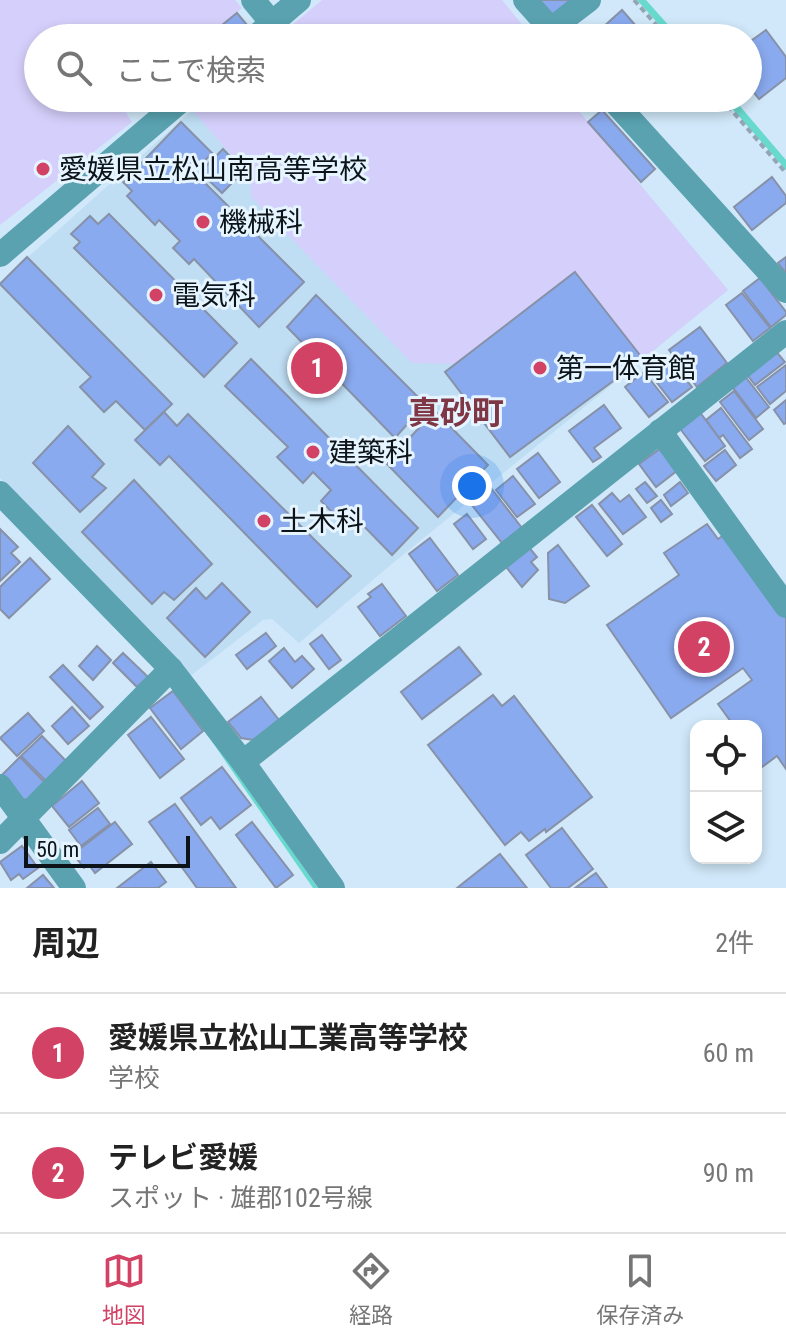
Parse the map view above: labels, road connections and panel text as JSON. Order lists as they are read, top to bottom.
{
  "districts": ["真砂町"],
  "places": [
    "愛媛県立松山南高等学校",
    "機械科",
    "電気科",
    "第一体育館",
    "建築科",
    "土木科"
  ],
  "scale_bar": "50 m",
  "page": {
    "search": "ここで検索",
    "pins": ["1", "2"],
    "scale": "50 m",
    "heading": ["周辺", "2件"],
    "list": [
      {
        "mark": "1",
        "name": "愛媛県立松山工業高等学校",
        "note": "学校",
        "value": "60 m"
      },
      {
        "mark": "2",
        "name": "テレビ愛媛",
        "note": "スポット · 雄郡102号線",
        "value": "90 m"
      }
    ],
    "nav": ["地図", "経路", "保存済み"]
  }
}
